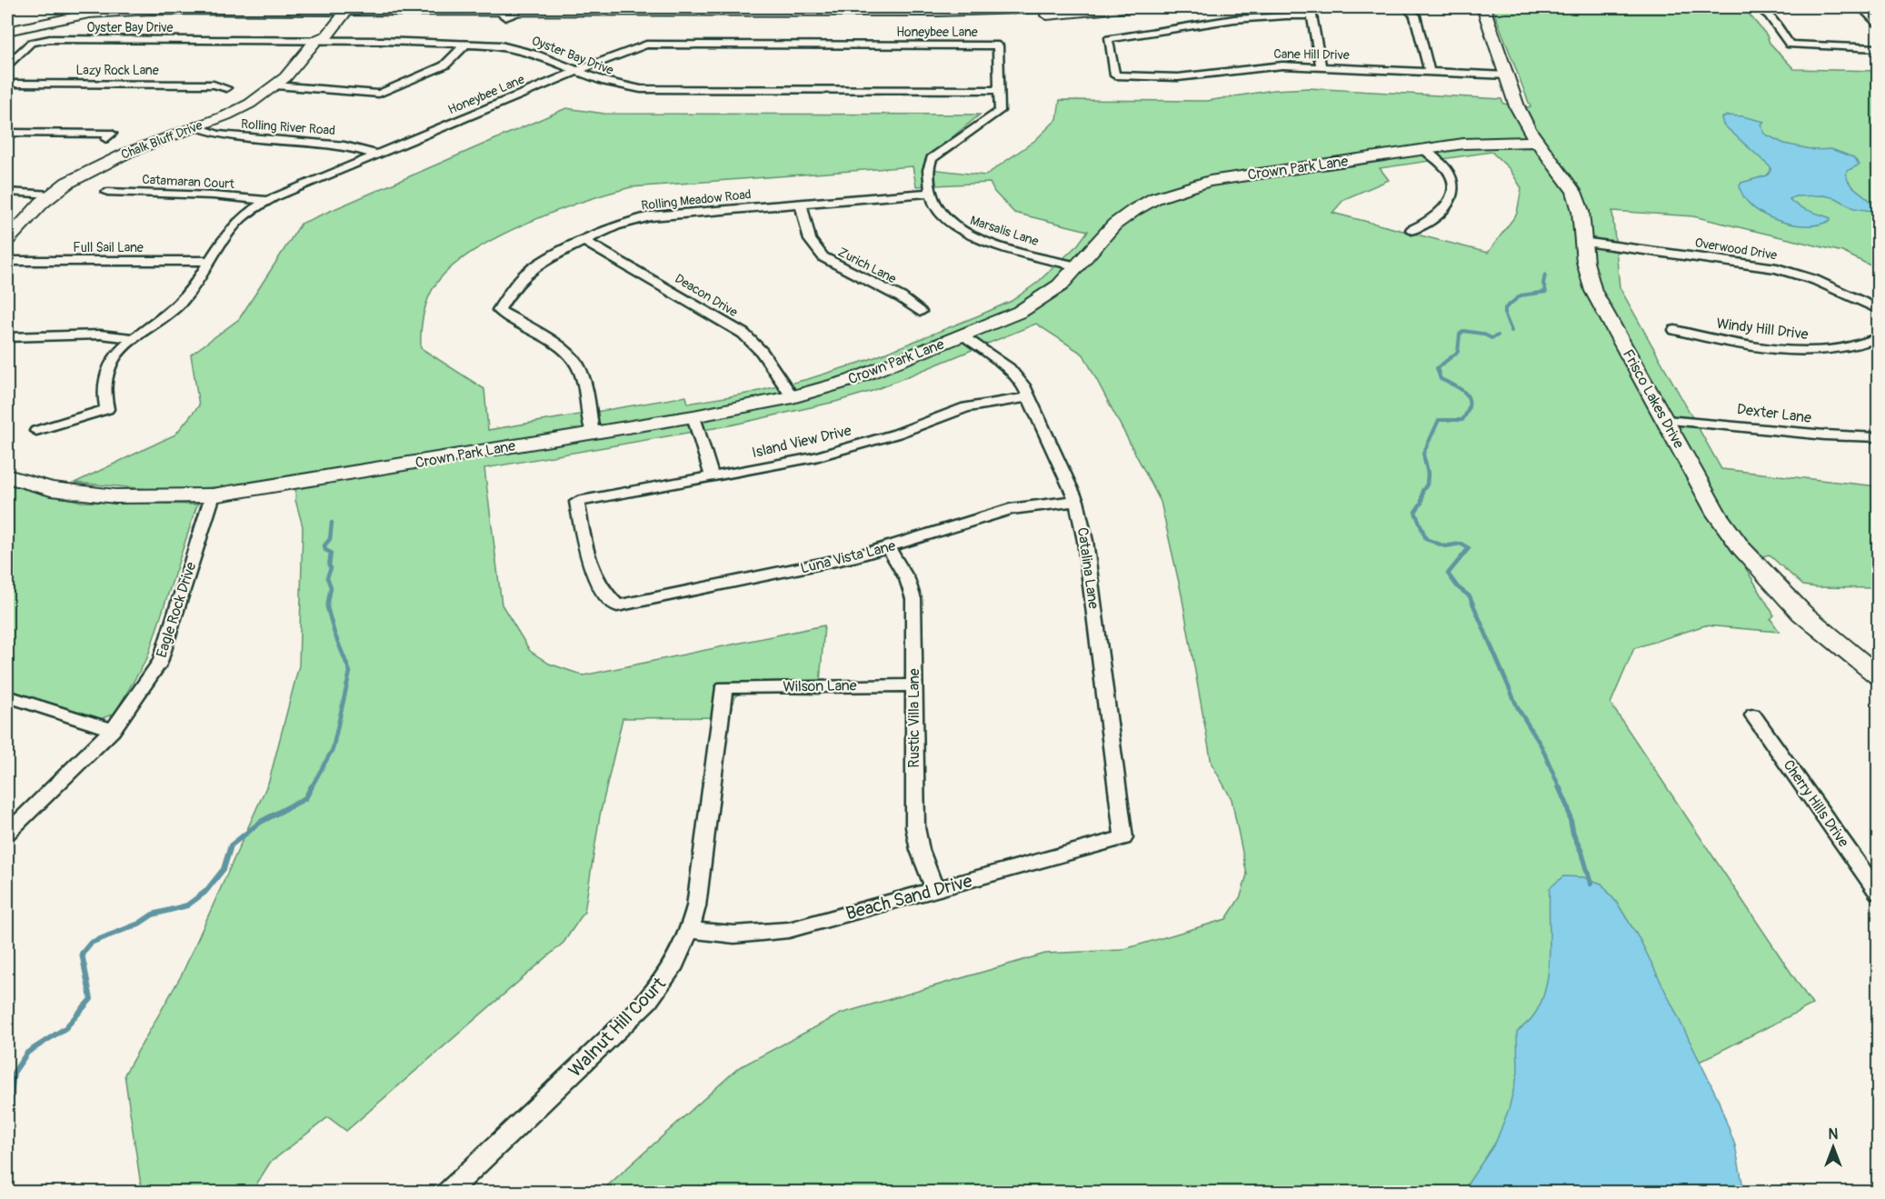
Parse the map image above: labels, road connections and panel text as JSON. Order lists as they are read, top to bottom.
{
  "streets": {
    "street": [
      "Oyster Bay Drive",
      "Honeybee Lane",
      "Cane Hill Drive",
      "Lazy Rock Lane",
      "Rolling River Road",
      "Chalk Bluff Drive",
      "Crown Park Lane",
      "Catamaran Court",
      "Rolling Meadow Road",
      "Marsalis Lane",
      "Full Sail Lane",
      "Overwood Drive",
      "Zurich Lane",
      "Deacon Drive",
      "Windy Hill Drive",
      "Frisco Lakes Drive",
      "Dexter Lane",
      "Island View Drive",
      "Luna Vista Lane",
      "Catalina Lane",
      "Eagle Rock Drive",
      "Wilson Lane",
      "Rustic Villa Lane",
      "Cherry Hills Drive",
      "Beach Sand Drive",
      "Walnut Hill Court"
    ]
  },
  "crossings": [
    ["Oyster Bay Drive", "Honeybee Lane"],
    ["Oyster Bay Drive", "Chalk Bluff Drive"],
    ["Oyster Bay Drive", "Marsalis Lane"],
    ["Honeybee Lane", "Rolling River Road"],
    ["Honeybee Lane", "Catamaran Court"],
    ["Honeybee Lane", "Marsalis Lane"],
    ["Honeybee Lane", "Full Sail Lane"],
    ["Cane Hill Drive", "Frisco Lakes Drive"],
    ["Rolling River Road", "Chalk Bluff Drive"],
    ["Crown Park Lane", "Rolling Meadow Road"],
    ["Crown Park Lane", "Marsalis Lane"],
    ["Crown Park Lane", "Deacon Drive"],
    ["Crown Park Lane", "Frisco Lakes Drive"],
    ["Crown Park Lane", "Catalina Lane"],
    ["Crown Park Lane", "Eagle Rock Drive"],
    ["Rolling Meadow Road", "Marsalis Lane"],
    ["Rolling Meadow Road", "Zurich Lane"],
    ["Rolling Meadow Road", "Deacon Drive"],
    ["Overwood Drive", "Frisco Lakes Drive"],
    ["Frisco Lakes Drive", "Dexter Lane"],
    ["Island View Drive", "Luna Vista Lane"],
    ["Island View Drive", "Catalina Lane"],
    ["Luna Vista Lane", "Catalina Lane"],
    ["Luna Vista Lane", "Rustic Villa Lane"],
    ["Catalina Lane", "Beach Sand Drive"],
    ["Wilson Lane", "Rustic Villa Lane"],
    ["Wilson Lane", "Walnut Hill Court"],
    ["Rustic Villa Lane", "Beach Sand Drive"],
    ["Beach Sand Drive", "Walnut Hill Court"]
  ],
  "north": "top"
}
